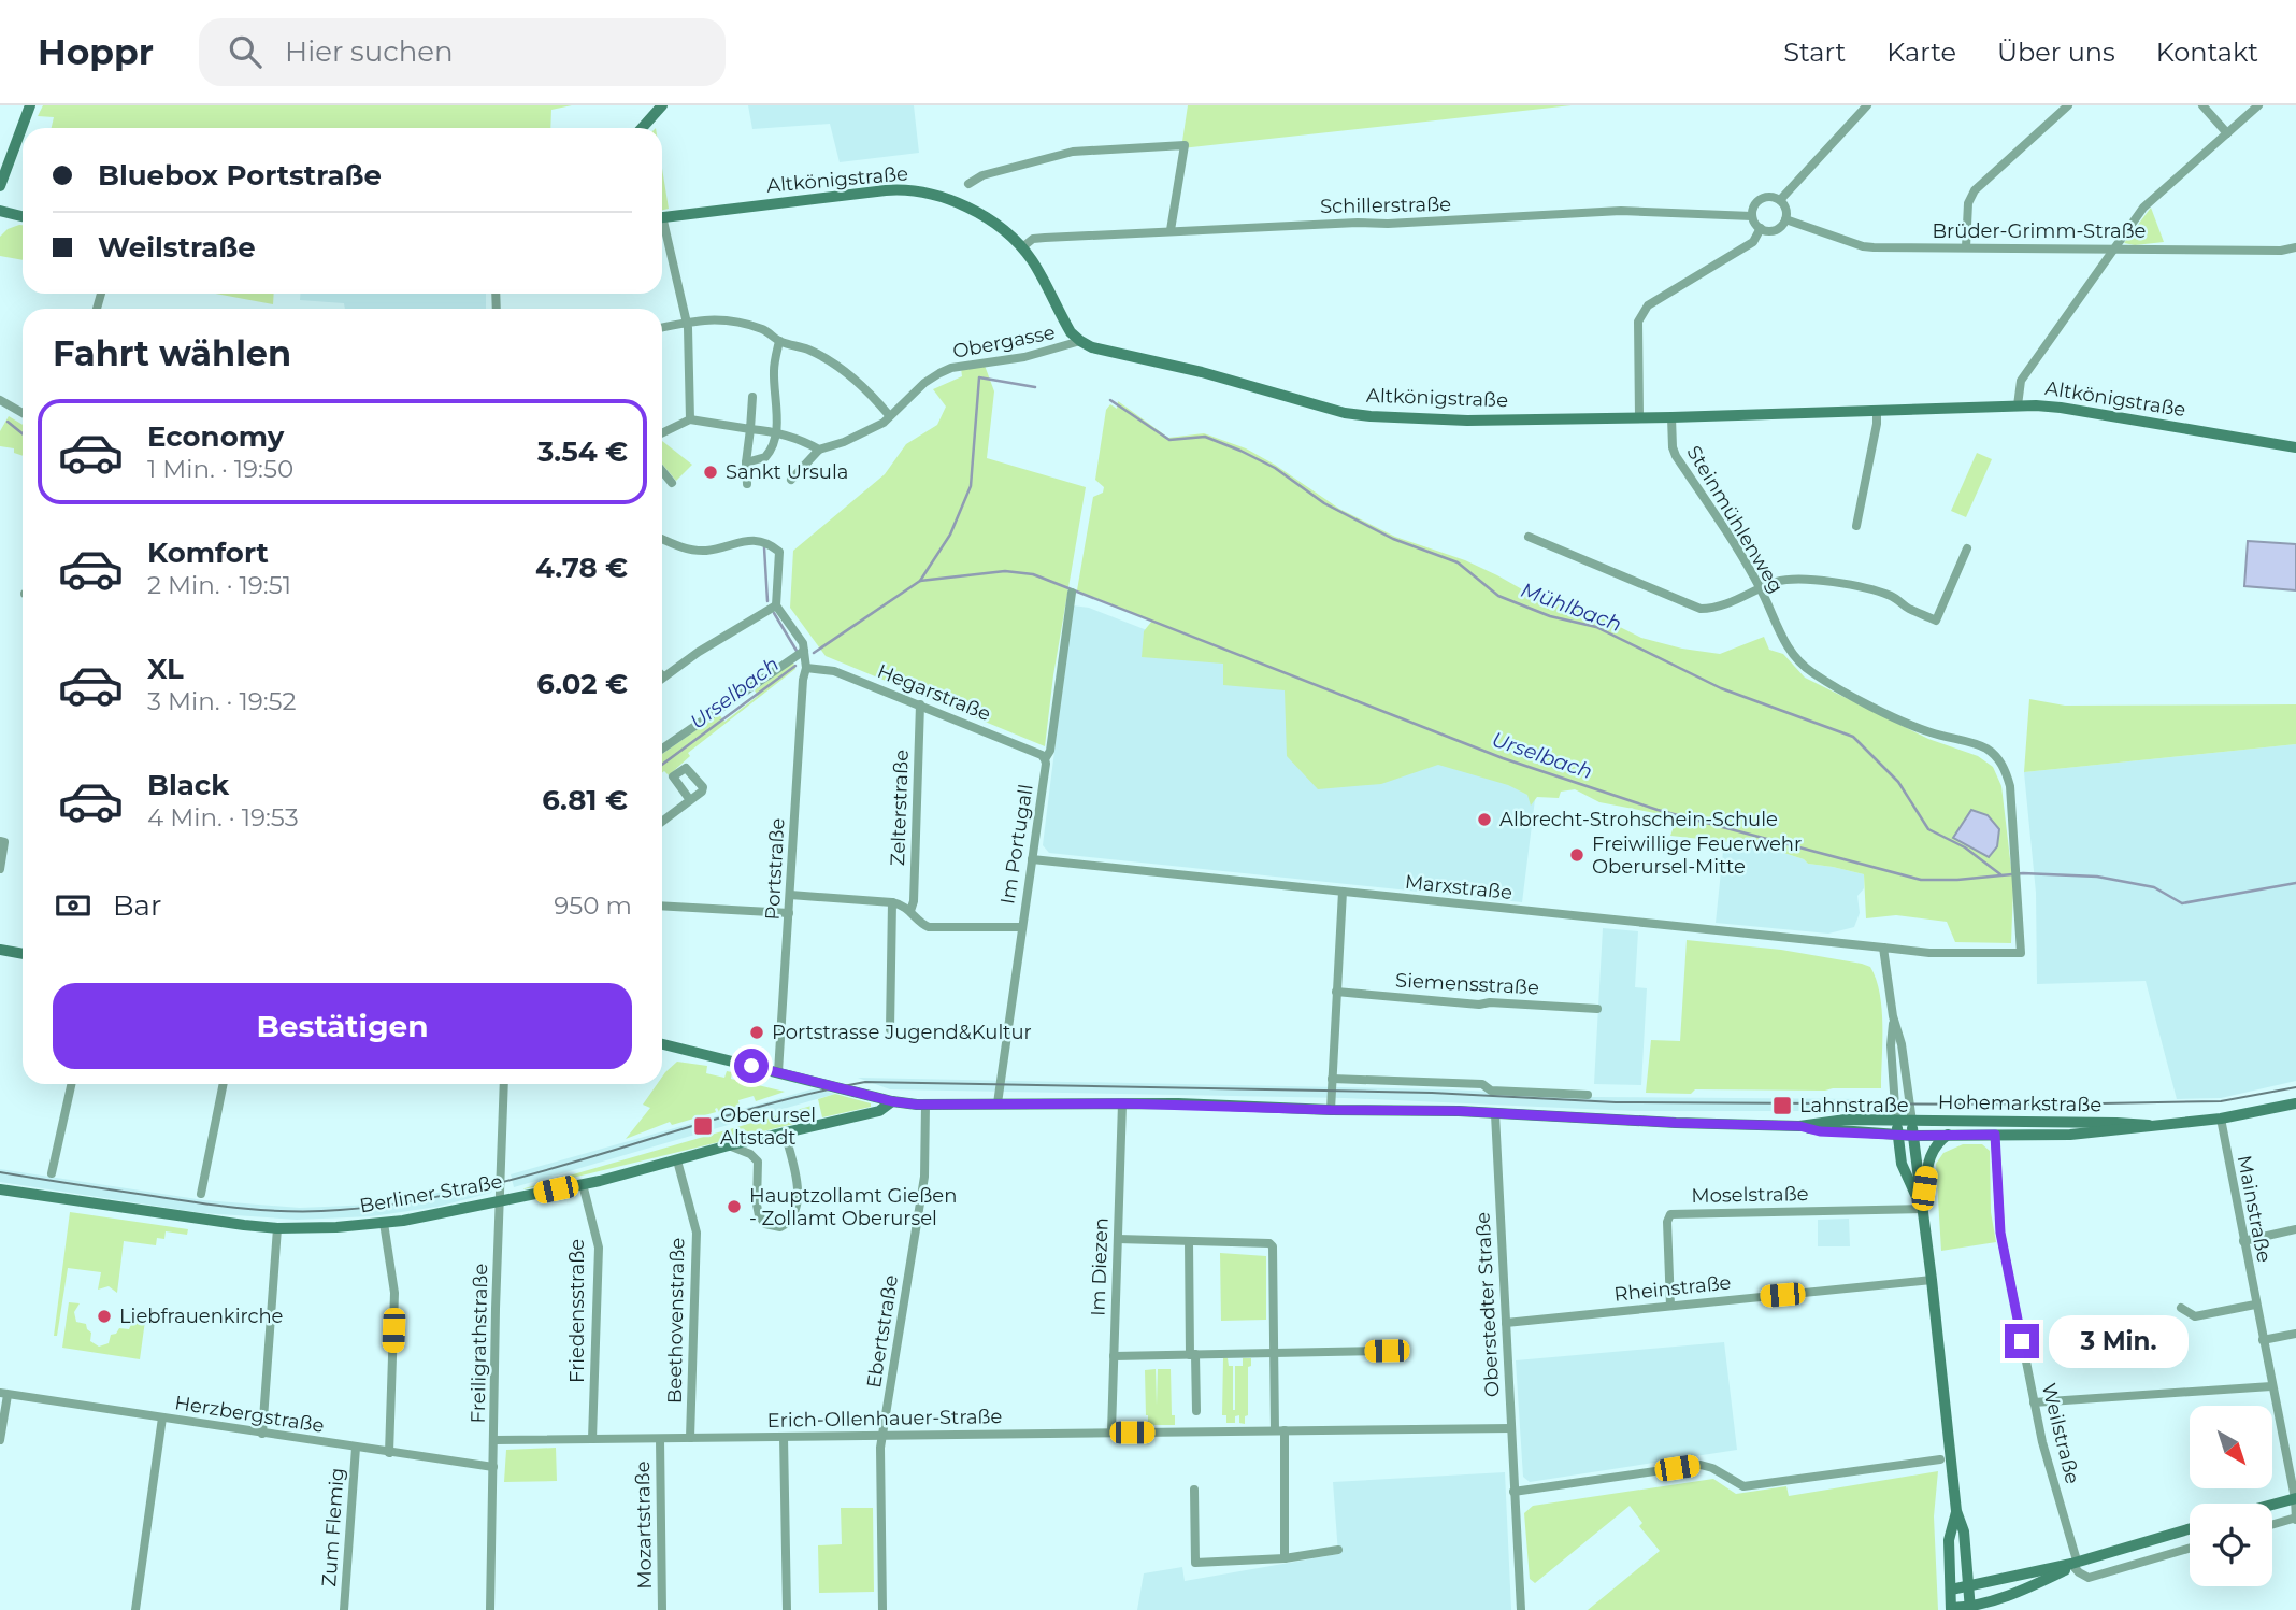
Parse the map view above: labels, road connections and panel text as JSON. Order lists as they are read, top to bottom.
{
  "streets": {
    "street": [
      "Altkönigstraße",
      "Schillerstraße",
      "Brüder-Grimm-Straße",
      "Obergasse",
      "Steinmühlenweg",
      "Hegarstraße",
      "Zelterstraße",
      "Im Portugall",
      "Portstraße",
      "Marxstraße",
      "Siemensstraße",
      "Hohemarkstraße",
      "Berliner Straße",
      "Moselstraße",
      "Mainstraße",
      "Im Diezen",
      "Rheinstraße",
      "Oberstedter Straße",
      "Friedensstraße",
      "Beethovenstraße",
      "Ebertstraße",
      "Freiligrathstraße",
      "Herzbergstraße",
      "Erich-Ollenhauer-Straße",
      "Weilstraße",
      "Mozartstraße",
      "Zum Flemig"
    ]
  },
  "crossings": [
    ["Altkönigstraße", "Schillerstraße"],
    ["Altkönigstraße", "Obergasse"],
    ["Altkönigstraße", "Steinmühlenweg"],
    ["Schillerstraße", "Brüder-Grimm-Straße"],
    ["Steinmühlenweg", "Marxstraße"],
    ["Hegarstraße", "Zelterstraße"],
    ["Hegarstraße", "Im Portugall"],
    ["Hegarstraße", "Portstraße"],
    ["Im Portugall", "Marxstraße"],
    ["Im Portugall", "Hohemarkstraße"],
    ["Portstraße", "Hohemarkstraße"],
    ["Hohemarkstraße", "Berliner Straße"],
    ["Hohemarkstraße", "Mainstraße"],
    ["Hohemarkstraße", "Im Diezen"],
    ["Hohemarkstraße", "Oberstedter Straße"],
    ["Hohemarkstraße", "Ebertstraße"],
    ["Hohemarkstraße", "Weilstraße"],
    ["Berliner Straße", "Friedensstraße"],
    ["Berliner Straße", "Beethovenstraße"],
    ["Berliner Straße", "Freiligrathstraße"],
    ["Moselstraße", "Rheinstraße"],
    ["Im Diezen", "Erich-Ollenhauer-Straße"],
    ["Rheinstraße", "Oberstedter Straße"],
    ["Oberstedter Straße", "Erich-Ollenhauer-Straße"],
    ["Friedensstraße", "Erich-Ollenhauer-Straße"],
    ["Beethovenstraße", "Erich-Ollenhauer-Straße"],
    ["Ebertstraße", "Erich-Ollenhauer-Straße"],
    ["Freiligrathstraße", "Herzbergstraße"],
    ["Freiligrathstraße", "Erich-Ollenhauer-Straße"],
    ["Herzbergstraße", "Zum Flemig"],
    ["Erich-Ollenhauer-Straße", "Mozartstraße"]
  ],
  "water": ["Mühlbach", "Urselbach"],
  "places": {
    "other": [
      "Sankt Ursula",
      "Albrecht-Strohschein-Schule",
      "Freiwillige Feuerwehr Oberursel-Mitte",
      "Portstrasse Jugend&Kultur",
      "Hauptzollamt Gießen - Zollamt Oberursel",
      "Liebfrauenkirche"
    ],
    "transit": ["Lahnstraße", "Oberursel Altstadt"]
  },
  "north": "bottom right",
  "page": {
    "header": "Hoppr",
    "search": "Hier suchen",
    "nav": [
      "Start",
      "Karte",
      "Über uns",
      "Kontakt"
    ],
    "banner": ["Bluebox Portstraße", "Weilstraße"],
    "heading": "Fahrt wählen",
    "list": [
      {
        "name": "Economy",
        "note": "1 Min. · 19:50",
        "value": "3.54 €"
      },
      {
        "name": "Komfort",
        "note": "2 Min. · 19:51",
        "value": "4.78 €"
      },
      {
        "name": "XL",
        "note": "3 Min. · 19:52",
        "value": "6.02 €"
      },
      {
        "name": "Black",
        "note": "4 Min. · 19:53",
        "value": "6.81 €"
      }
    ],
    "pay": ["Bar", "950 m"],
    "buttons": "Bestätigen",
    "bubble": "3 Min."
  }
}
